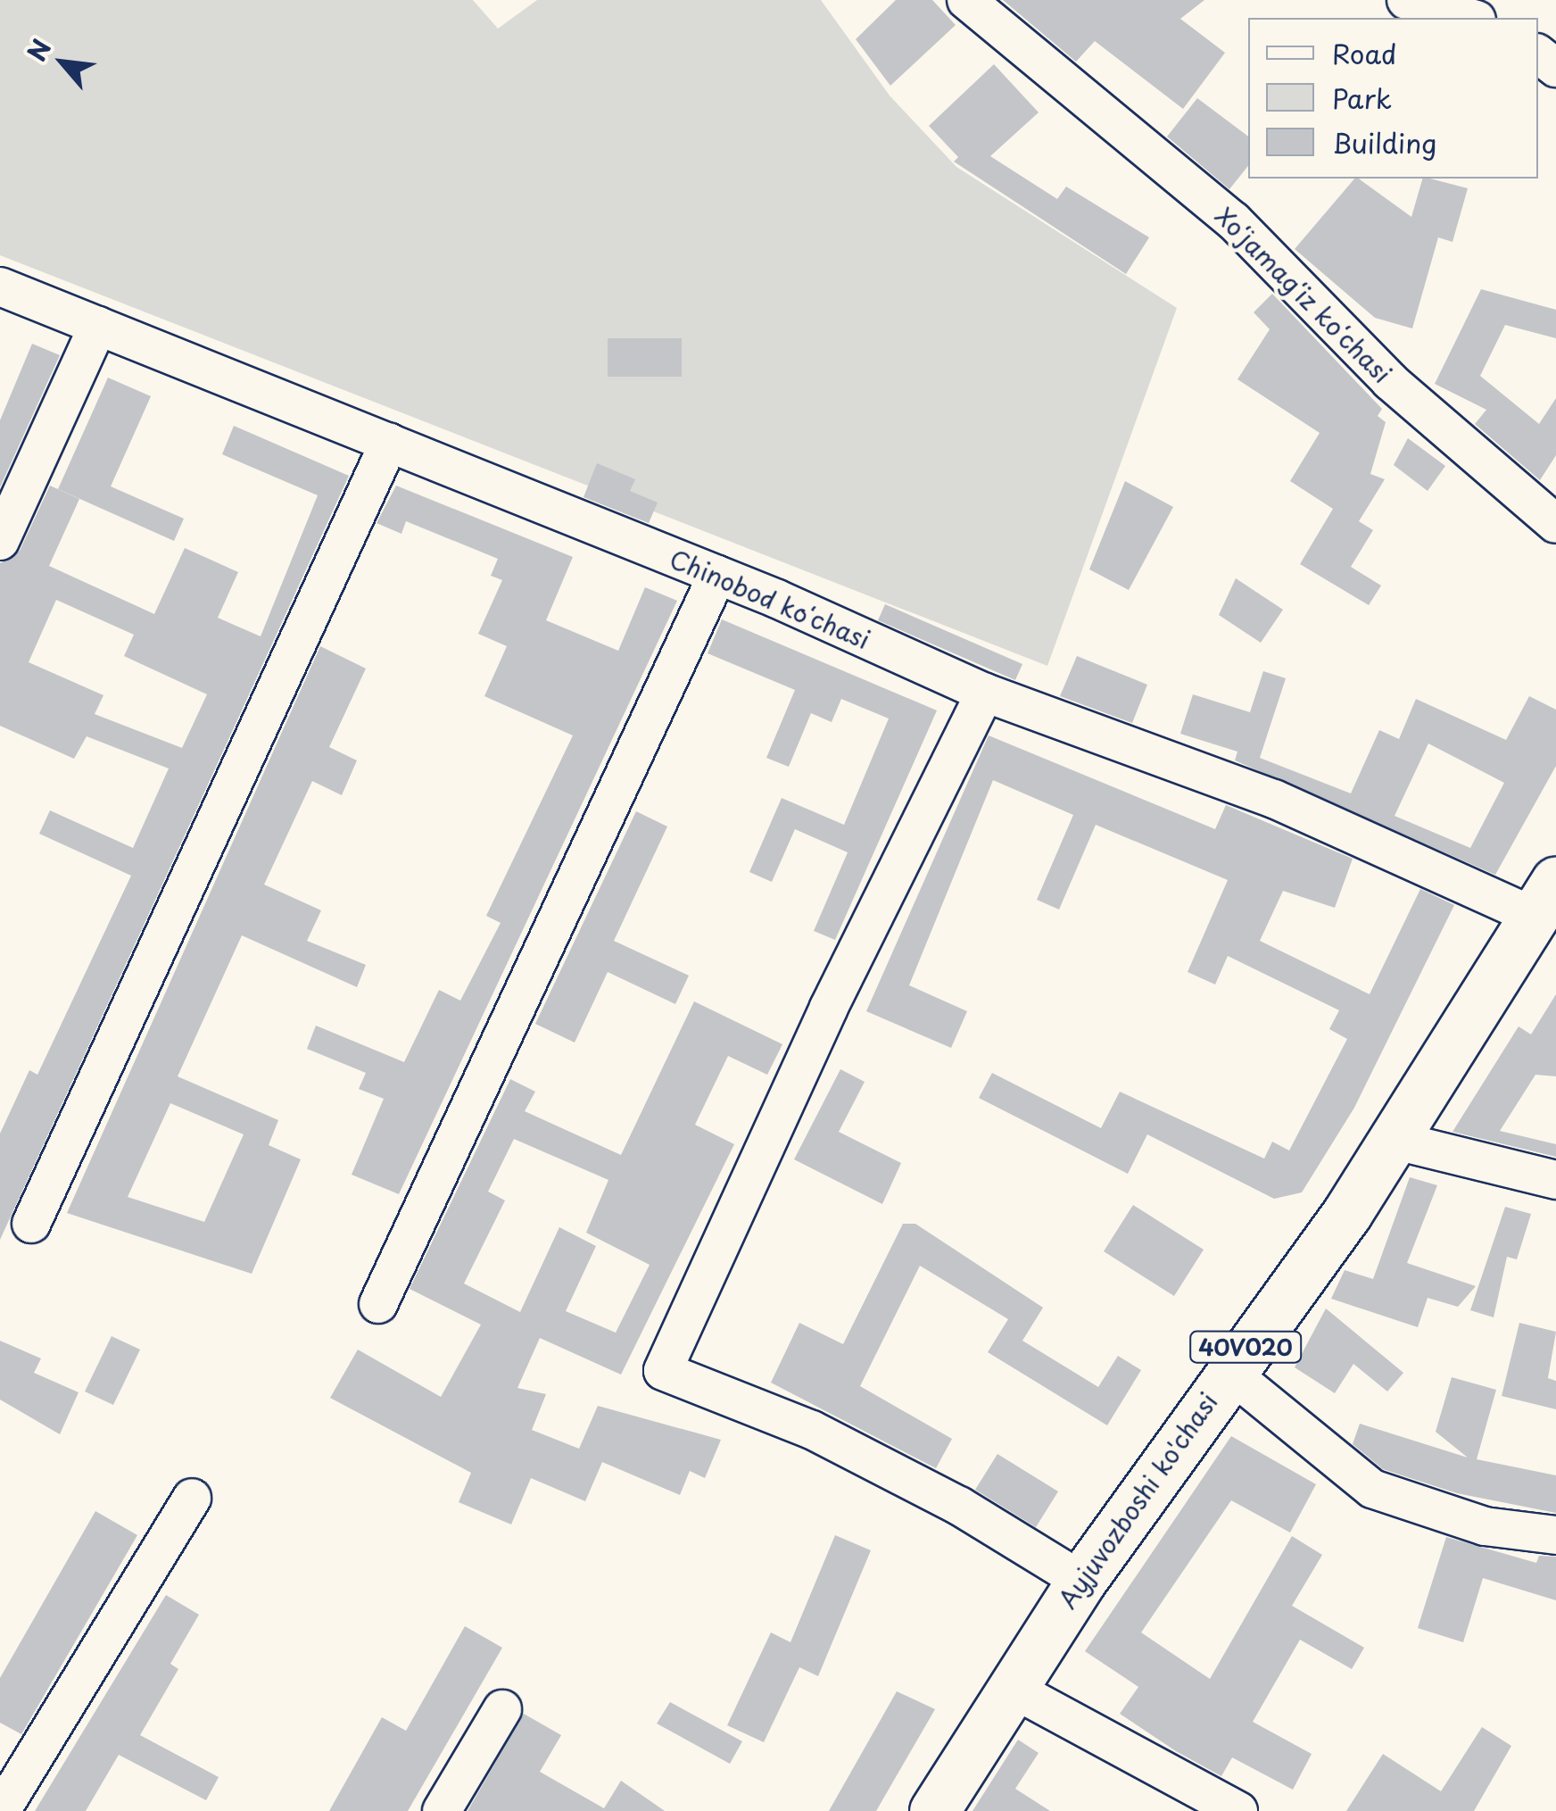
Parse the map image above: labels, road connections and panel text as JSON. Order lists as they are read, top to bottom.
{
  "streets": {
    "main road": ["40V020", "Ayjuvozboshi ko'chasi"],
    "street": ["Xoʻjamagʻiz koʻchasi", "Chinobod koʻchasi"]
  },
  "crossings": [
    ["Chinobod koʻchasi", "Ayjuvozboshi ko'chasi"]
  ],
  "legend": ["Road", "Park", "Building"],
  "north": "top left"
}
